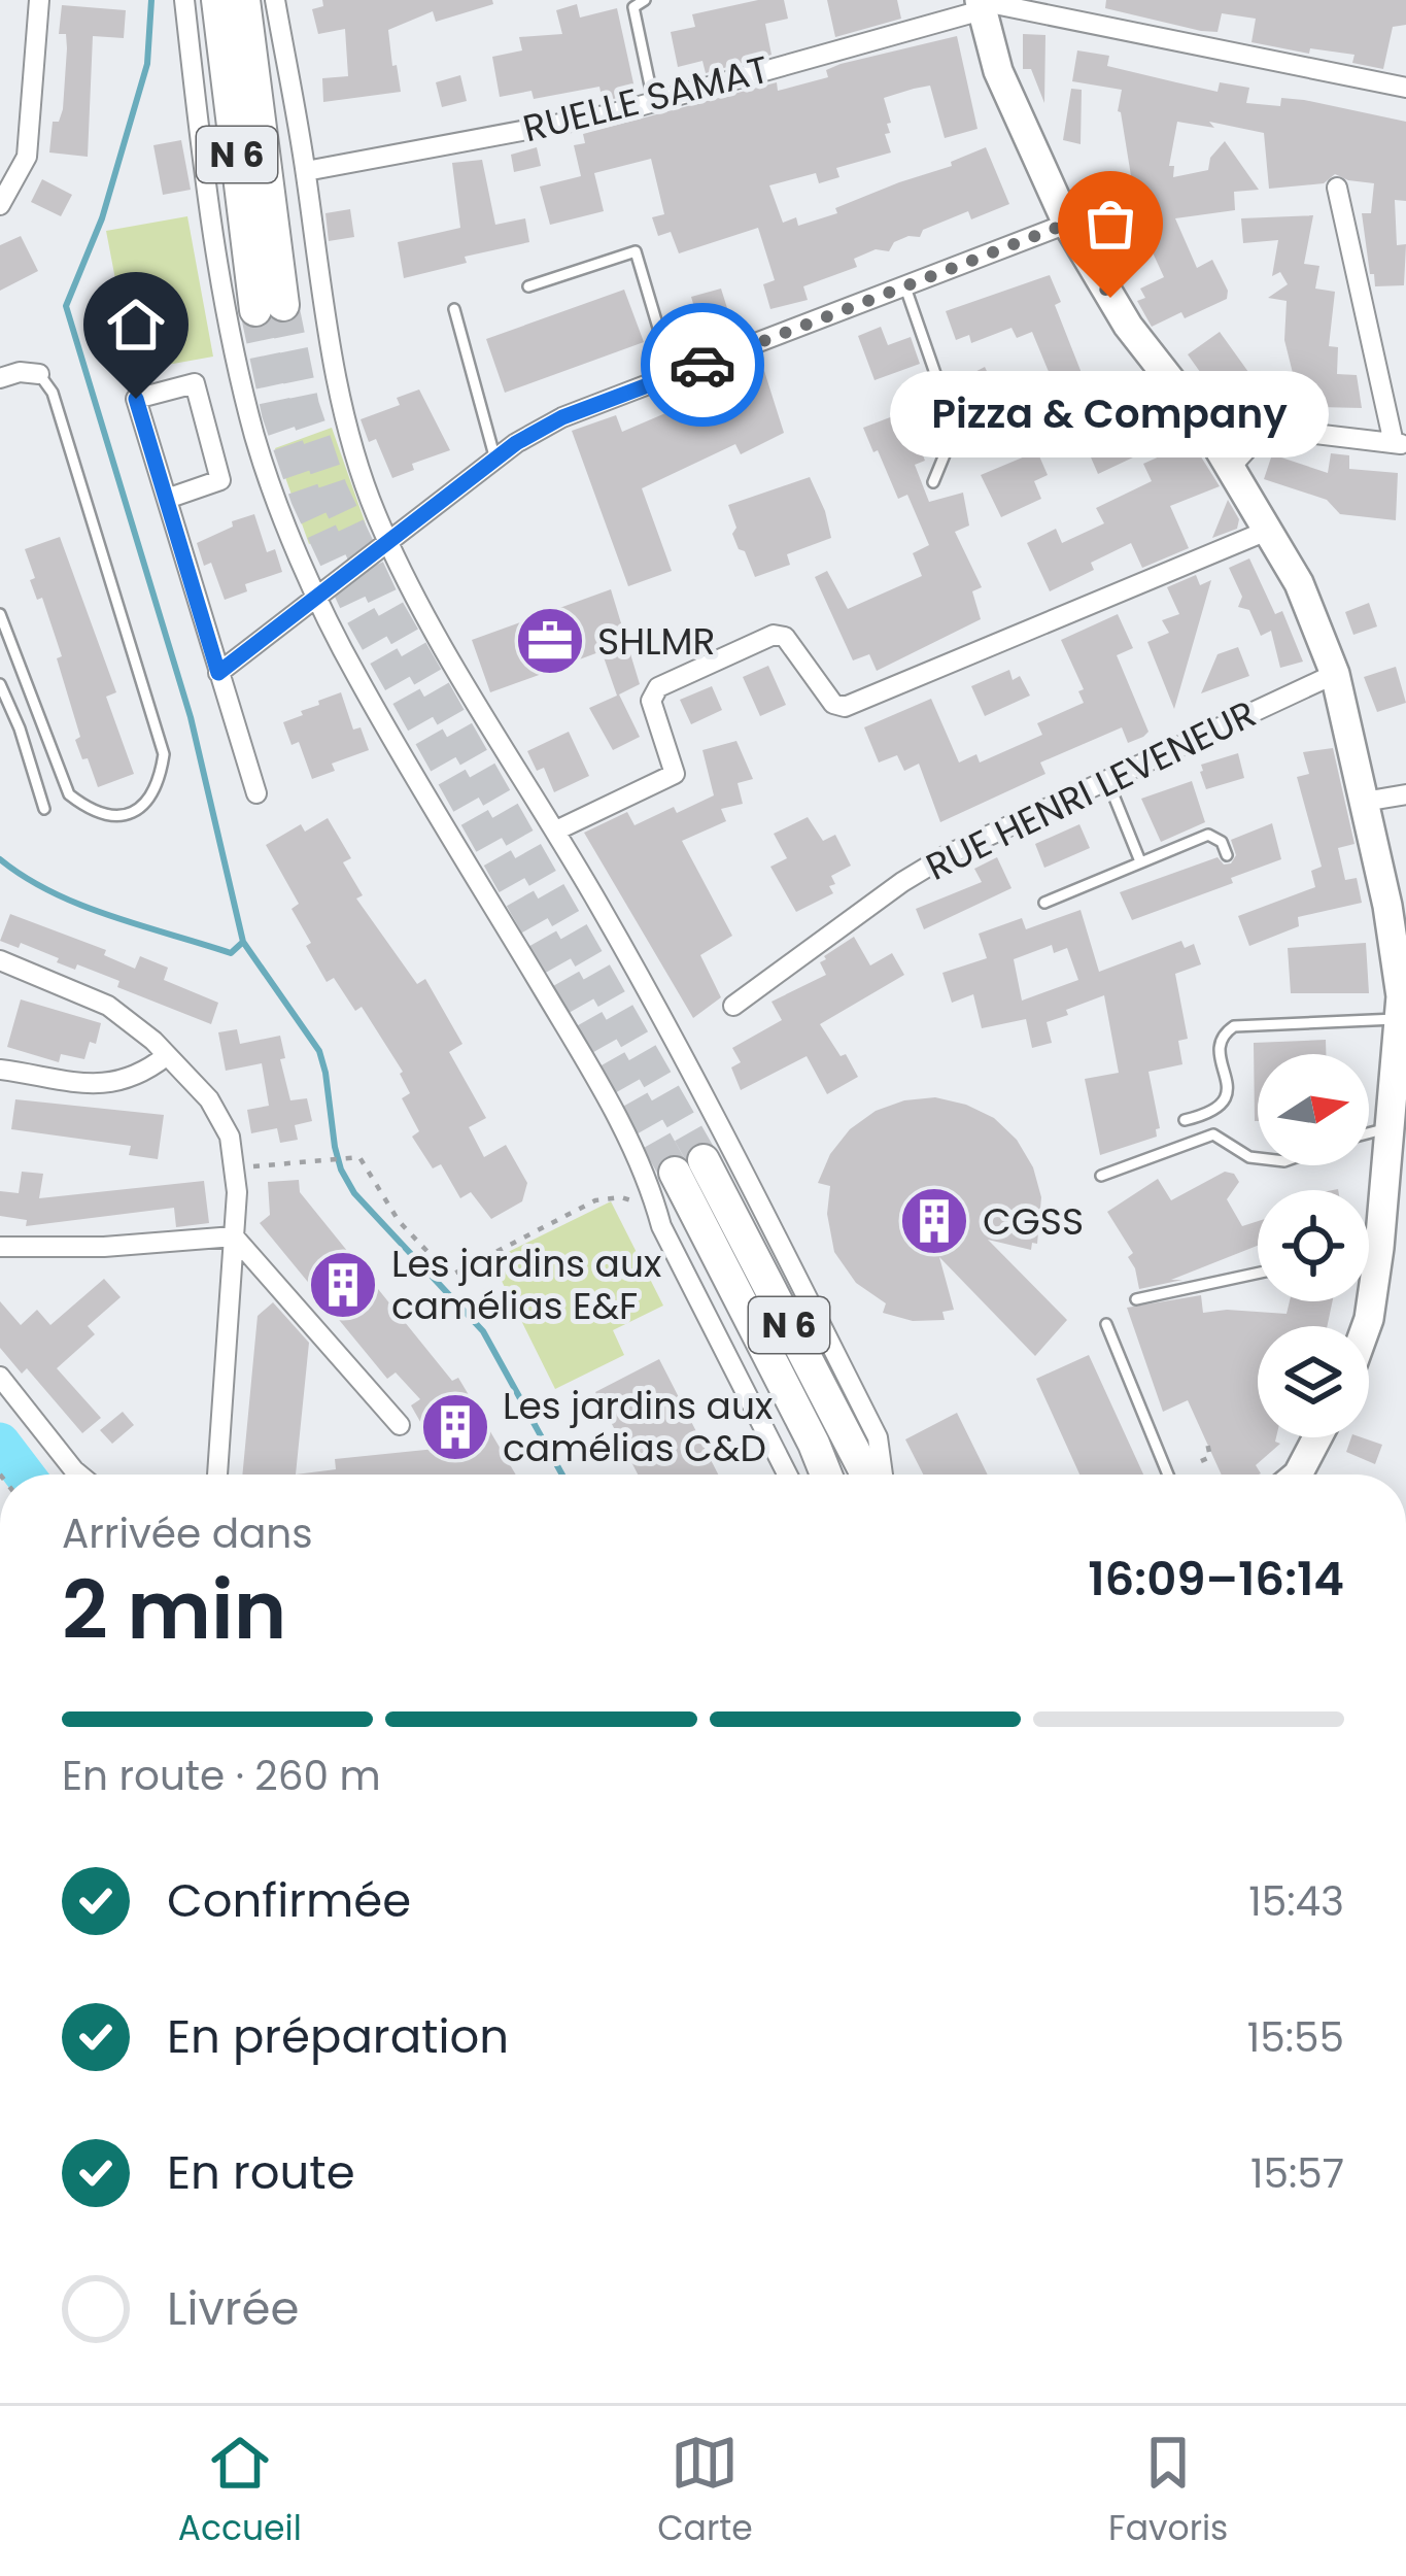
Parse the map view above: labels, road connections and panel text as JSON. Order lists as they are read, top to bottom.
{
  "streets": {
    "main road": ["N 6"],
    "street": ["RUELLE SAMAT", "RUE HENRI LEVENEUR"]
  },
  "places": {
    "other": ["Pizza & Company"],
    "office": ["SHLMR"],
    "building": ["CGSS", "Les jardins aux camélias E&F", "Les jardins aux camélias C&D"]
  },
  "north": "right",
  "page": {
    "bubble": "Pizza & Company",
    "heading": ["2 min", "Arrivée dans", "16:09–16:14"],
    "bar": "En route · 260 m",
    "list": [
      ["Confirmée", "15:43"],
      ["En préparation", "15:55"],
      ["En route", "15:57"],
      "Livrée"
    ],
    "tabs": ["Accueil", "Carte", "Favoris"]
  }
}
